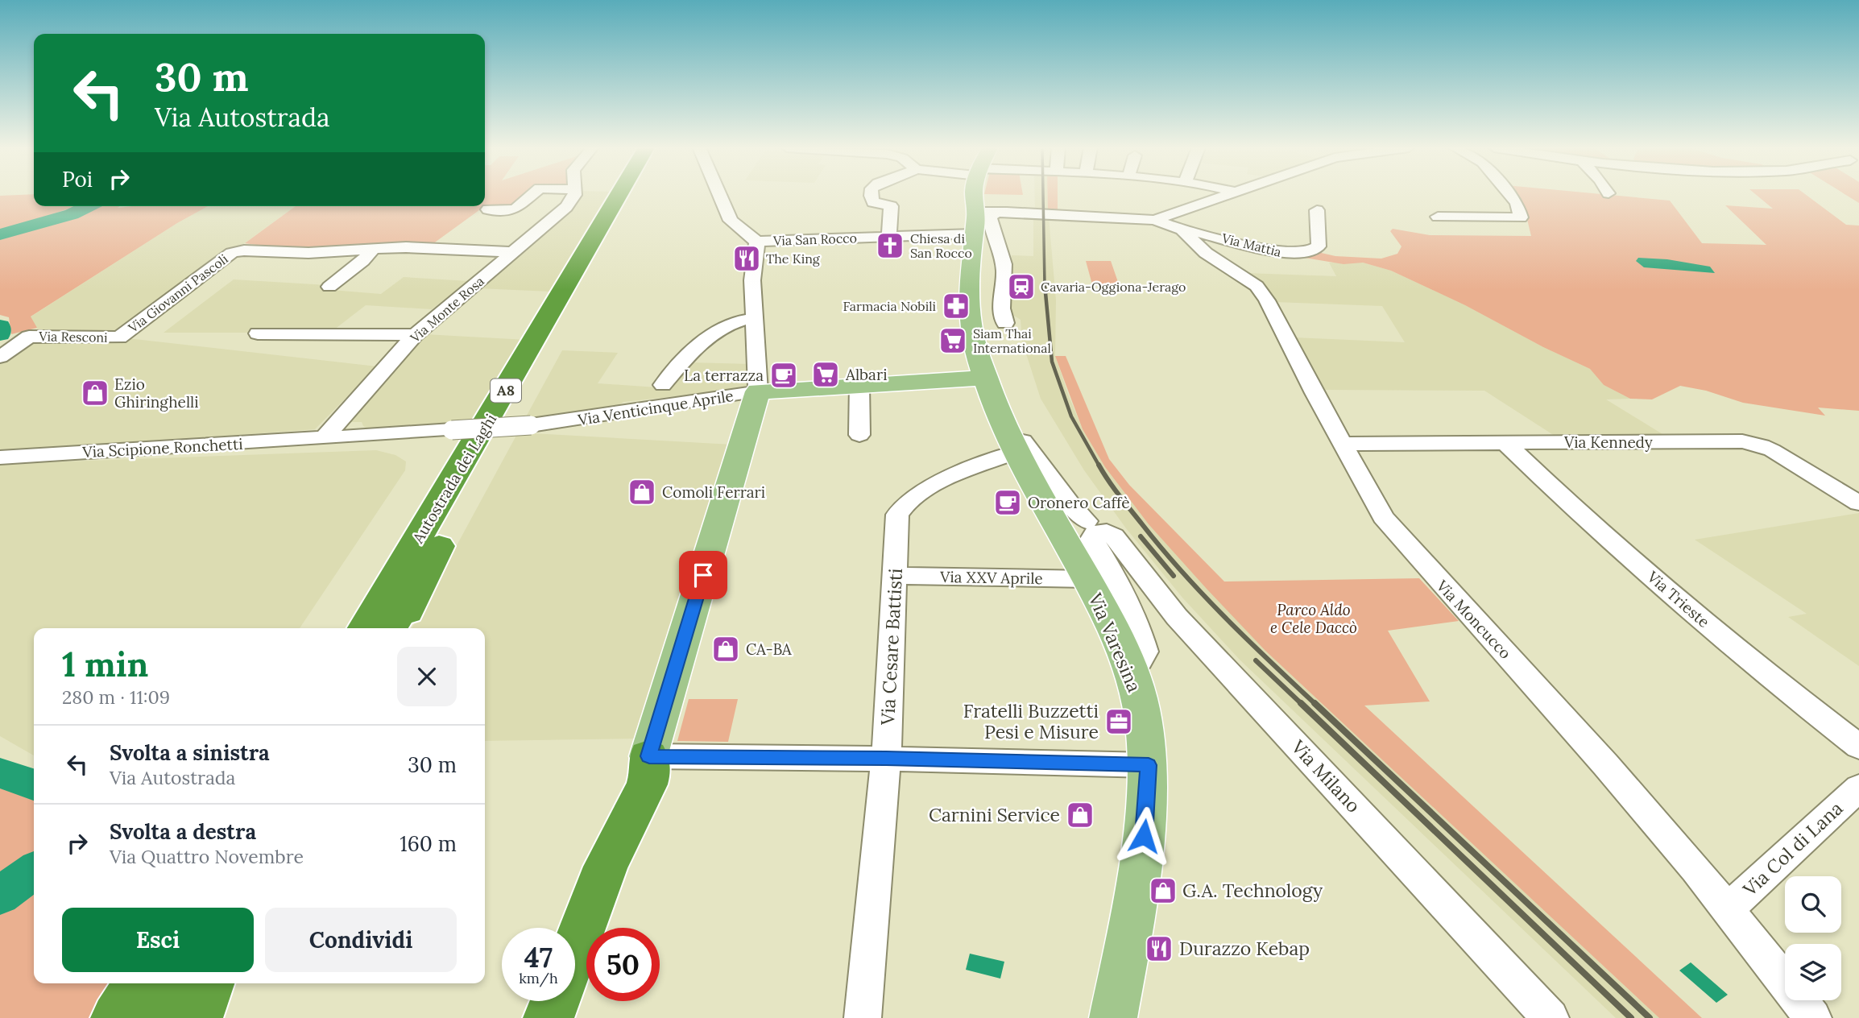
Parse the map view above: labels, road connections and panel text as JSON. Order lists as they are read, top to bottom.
{
  "streets": {
    "highway": ["A8", "Autostrada dei Laghi"],
    "main road": ["Via Varesina"],
    "street": [
      "Via San Rocco",
      "Via Mattia",
      "Via Giovanni Pascoli",
      "Via Monte Rosa",
      "Via Resconi",
      "Via Venticinque Aprile",
      "Via Kennedy",
      "Via Scipione Ronchetti",
      "Via XXV Aprile",
      "Via Trieste",
      "Via Moncucco",
      "Via Cesare Battisti",
      "Via Milano",
      "Via Col di Lana"
    ]
  },
  "crossings": [
    ["Via San Rocco", "Via Moncucco"],
    ["Via Mattia", "Via Moncucco"],
    ["Via Giovanni Pascoli", "Via Monte Rosa"],
    ["Via Giovanni Pascoli", "Via Resconi"],
    ["Via Monte Rosa", "Via Venticinque Aprile"],
    ["Via Monte Rosa", "Via Scipione Ronchetti"],
    ["Via Venticinque Aprile", "Via Scipione Ronchetti"],
    ["Via Kennedy", "Via Trieste"],
    ["Via Kennedy", "Via Moncucco"],
    ["Via XXV Aprile", "Via Varesina"],
    ["Via XXV Aprile", "Via Cesare Battisti"],
    ["Via Moncucco", "Via Col di Lana"],
    ["Via Varesina", "Via Cesare Battisti"],
    ["Via Varesina", "Via Milano"],
    ["Via Cesare Battisti", "Via Milano"]
  ],
  "parks": ["Parco Aldo e Cele Daccò"],
  "places": {
    "church": ["Chiesa di San Rocco"],
    "restaurant": ["The King", "Durazzo Kebap"],
    "station": ["Cavaria-Oggiona-Jerago"],
    "pharmacy": ["Farmacia Nobili"],
    "supermarket": ["Siam Thai International", "Albari"],
    "cafe": ["La terrazza", "Oronero Caffè"],
    "shop": [
      "Ezio Ghiringhelli",
      "Comoli Ferrari",
      "CA-BA",
      "Carnini Service",
      "G.A. Technology"
    ],
    "office": ["Fratelli Buzzetti Pesi e Misure"]
  },
  "page": {
    "turn": ["30 m", "Via Autostrada"],
    "then": "Poi",
    "heading": ["1 min", "280 m · 11:09"],
    "list": [
      {
        "name": "Svolta a sinistra",
        "note": "Via Autostrada",
        "value": "30 m"
      },
      {
        "name": "Svolta a destra",
        "note": "Via Quattro Novembre",
        "value": "160 m"
      }
    ],
    "buttons": ["Esci", "Condividi"],
    "speed": "47 km/h",
    "limit": "50"
  }
}
